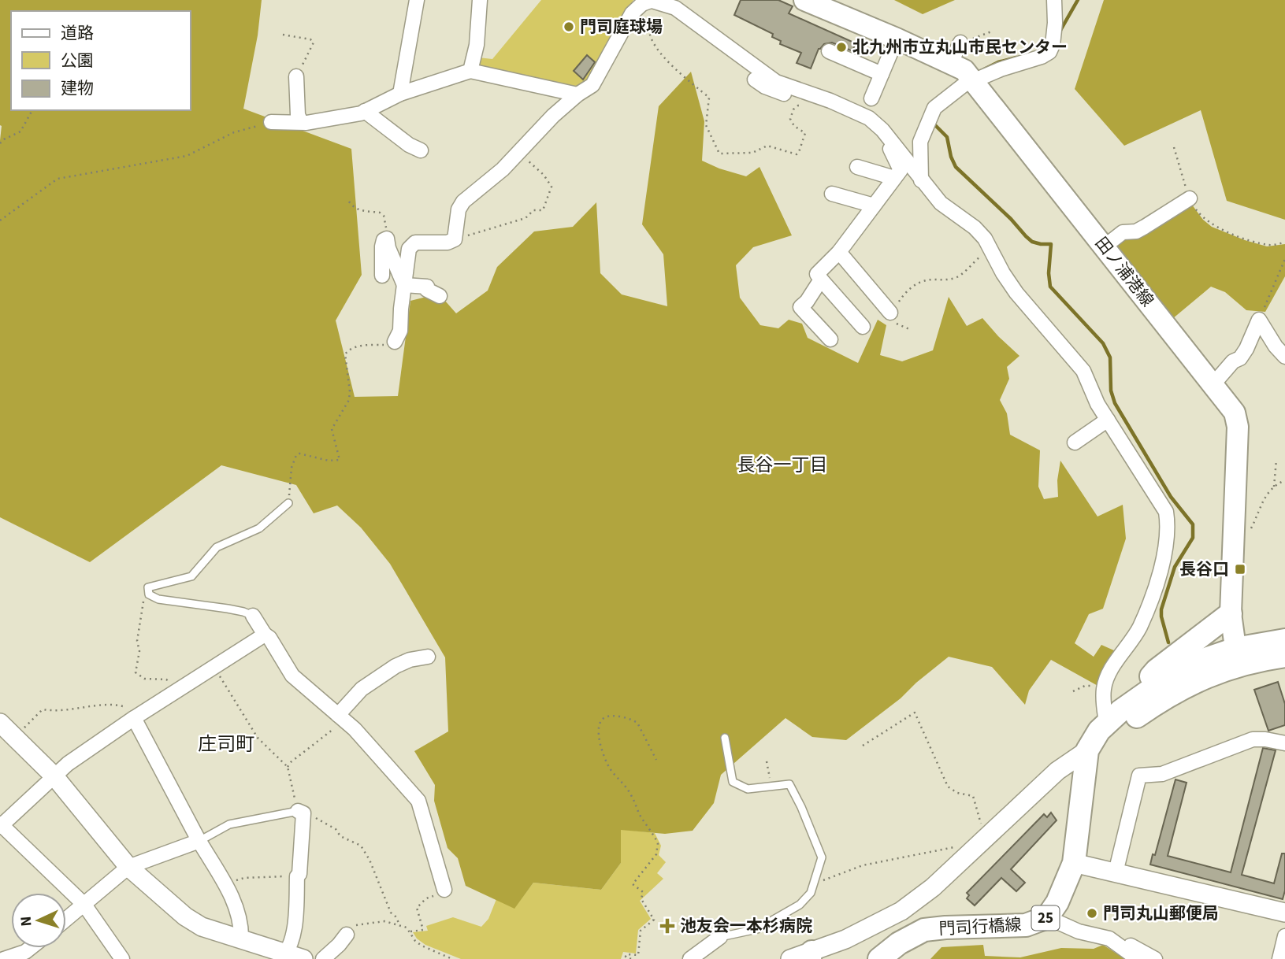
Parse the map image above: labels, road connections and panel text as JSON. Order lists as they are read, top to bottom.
{
  "streets": {
    "main road": ["田ノ浦港線", "25", "門司行橋線"]
  },
  "crossings": [
    ["田ノ浦港線", "25"],
    ["25", "門司行橋線"]
  ],
  "districts": ["長谷一丁目", "庄司町"],
  "places": {
    "other": ["門司庭球場", "北九州市立丸山市民センター", "門司丸山郵便局"],
    "transit": ["長谷口"],
    "health": ["池友会一本杉病院"]
  },
  "legend": ["道路", "公園", "建物"],
  "north": "left"
}
